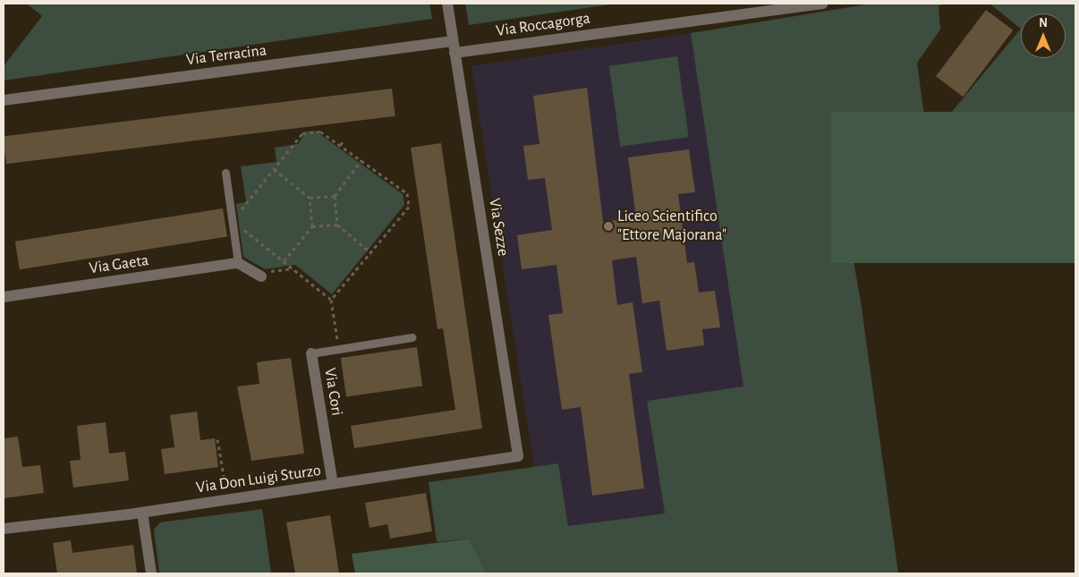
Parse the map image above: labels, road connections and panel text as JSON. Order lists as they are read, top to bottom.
{
  "streets": {
    "street": [
      "Via Roccagorga",
      "Via Terracina",
      "Via Sezze",
      "Via Gaeta",
      "Via Cori",
      "Via Don Luigi Sturzo"
    ]
  },
  "crossings": [
    ["Via Roccagorga", "Via Sezze"],
    ["Via Terracina", "Via Sezze"],
    ["Via Sezze", "Via Don Luigi Sturzo"],
    ["Via Cori", "Via Don Luigi Sturzo"]
  ],
  "places": ["Liceo Scientifico \"Ettore Majorana\""],
  "north": "top"
}
